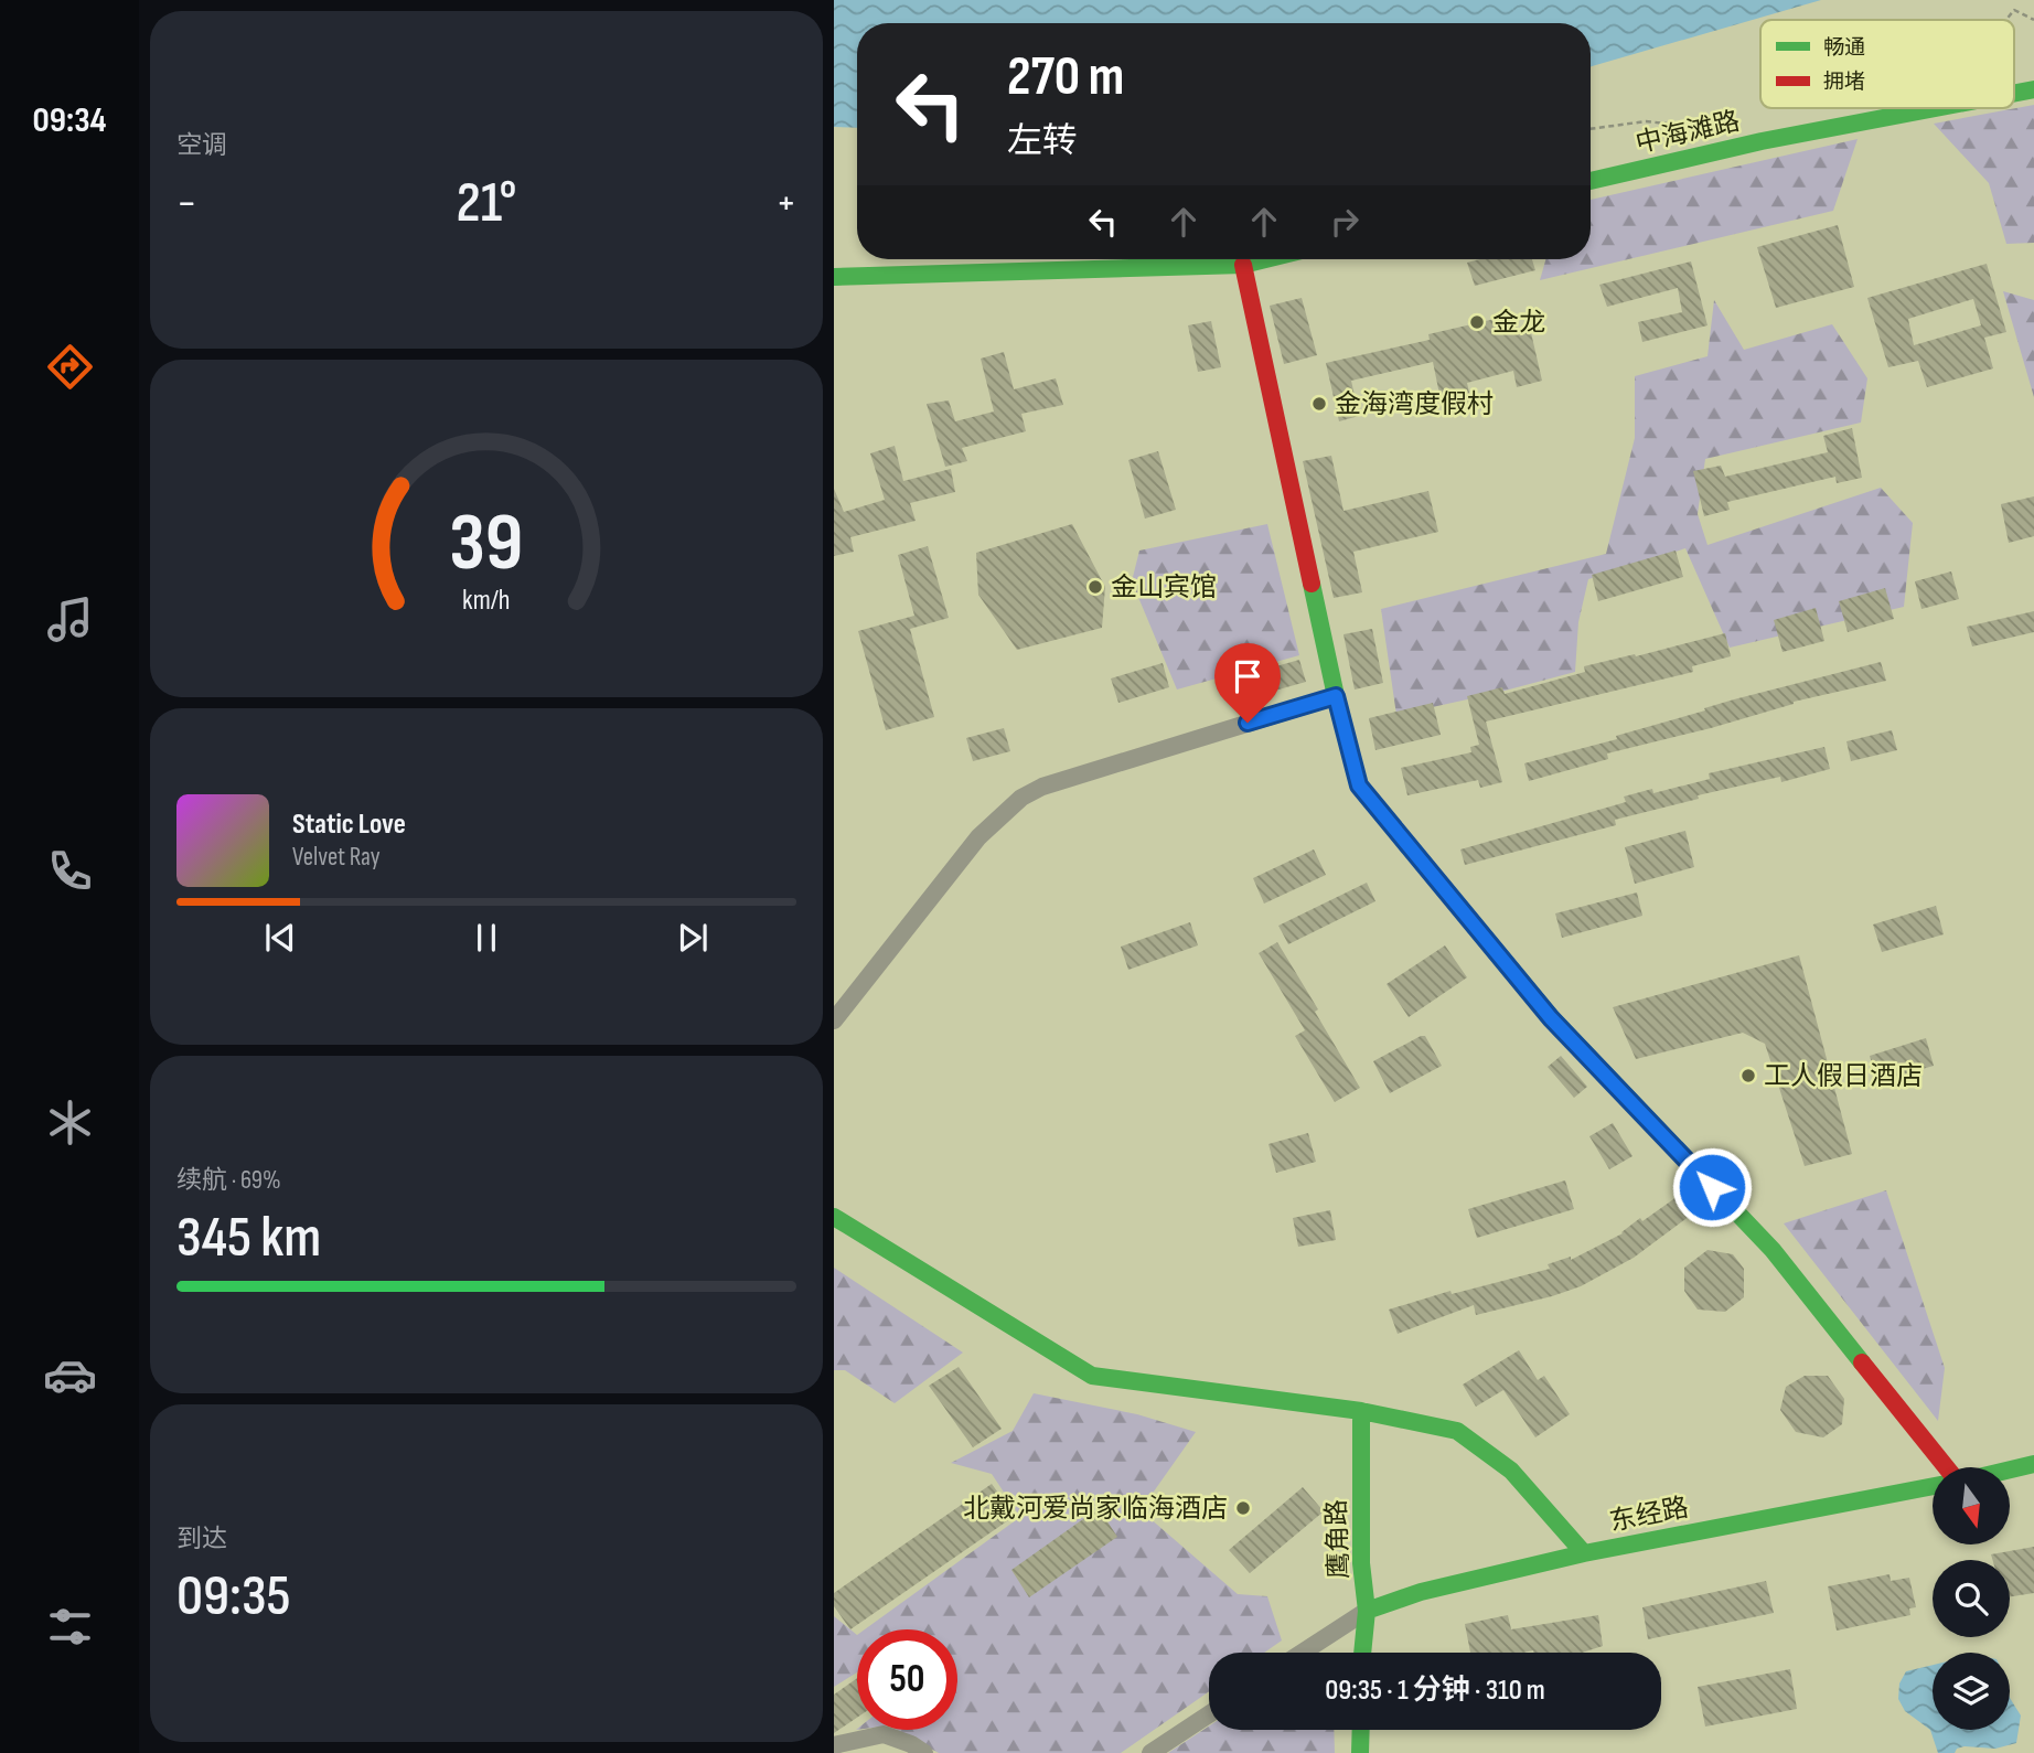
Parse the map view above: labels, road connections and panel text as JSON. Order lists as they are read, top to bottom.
{
  "streets": {
    "main road": ["中海滩路", "东经路", "鹰角路"]
  },
  "crossings": [
    ["东经路", "鹰角路"]
  ],
  "places": [
    "金龙",
    "金海湾度假村",
    "金山宾馆",
    "工人假日酒店",
    "北戴河爱尚家临海酒店"
  ],
  "legend": ["畅通", "拥堵"],
  "north": "bottom",
  "page": {
    "tabs": "09:34",
    "tile": [
      "空调",
      ["续航 · 69%", "345 km"],
      ["到达", "09:35"]
    ],
    "turn": ["270 m", "左转"],
    "heat": ["−", "21°", "+"],
    "song": ["Static Love", "Velvet Ray"],
    "limit": "50",
    "trip": "09:35 · 1 分钟 · 310 m",
    "gauge": ["39", "km/h"]
  }
}
